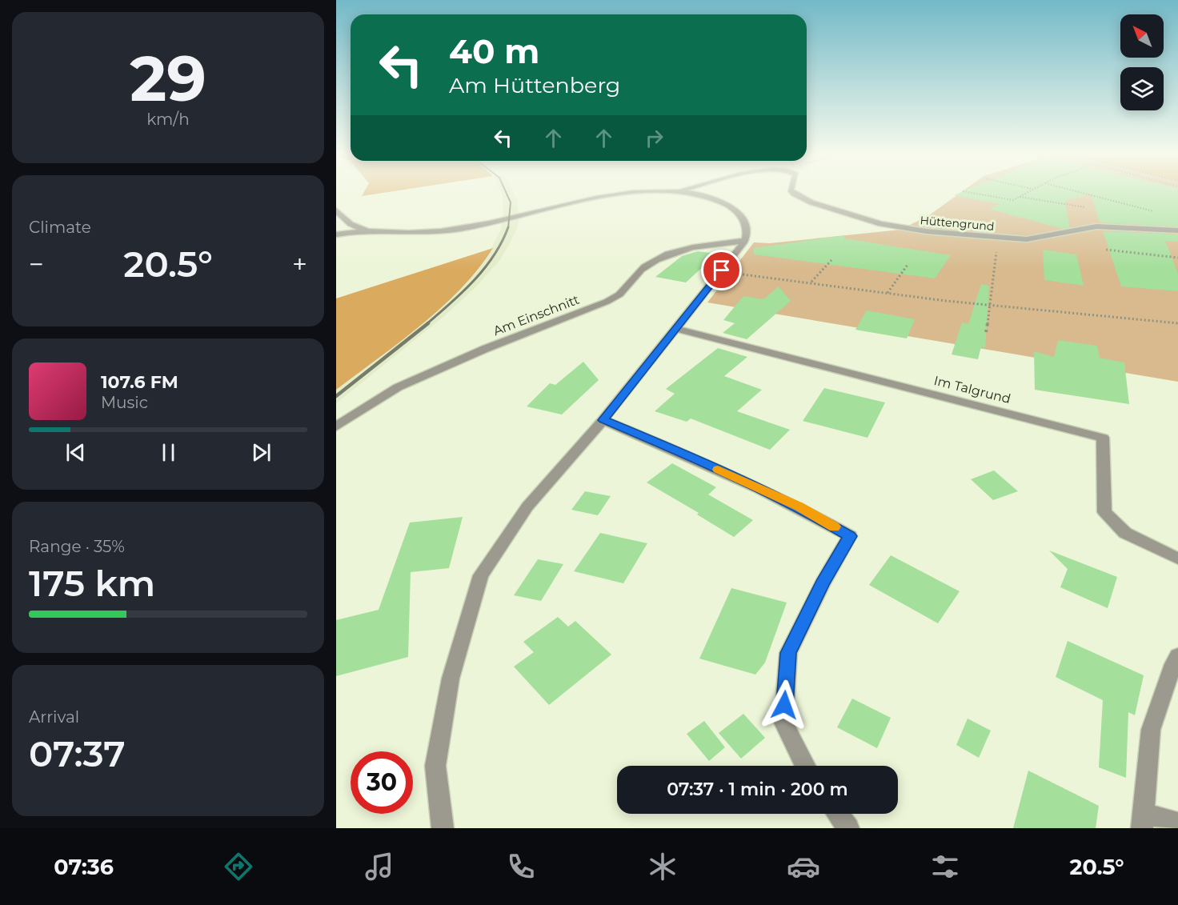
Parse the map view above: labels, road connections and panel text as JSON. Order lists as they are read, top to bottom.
{
  "streets": {
    "street": ["Hüttengrund", "Am Einschnitt", "Im Talgrund"]
  },
  "north": "top left",
  "page": {
    "tile": [
      ["29", "km/h"],
      "Climate",
      ["Range · 35%", "175 km"],
      ["Arrival", "07:37"]
    ],
    "turn": ["40 m", "Am Hüttenberg"],
    "heat": ["−", "20.5°", "+"],
    "song": ["107.6 FM", "Music"],
    "limit": "30",
    "trip": "07:37 · 1 min · 200 m",
    "tabs": ["07:36", "20.5°"]
  }
}
